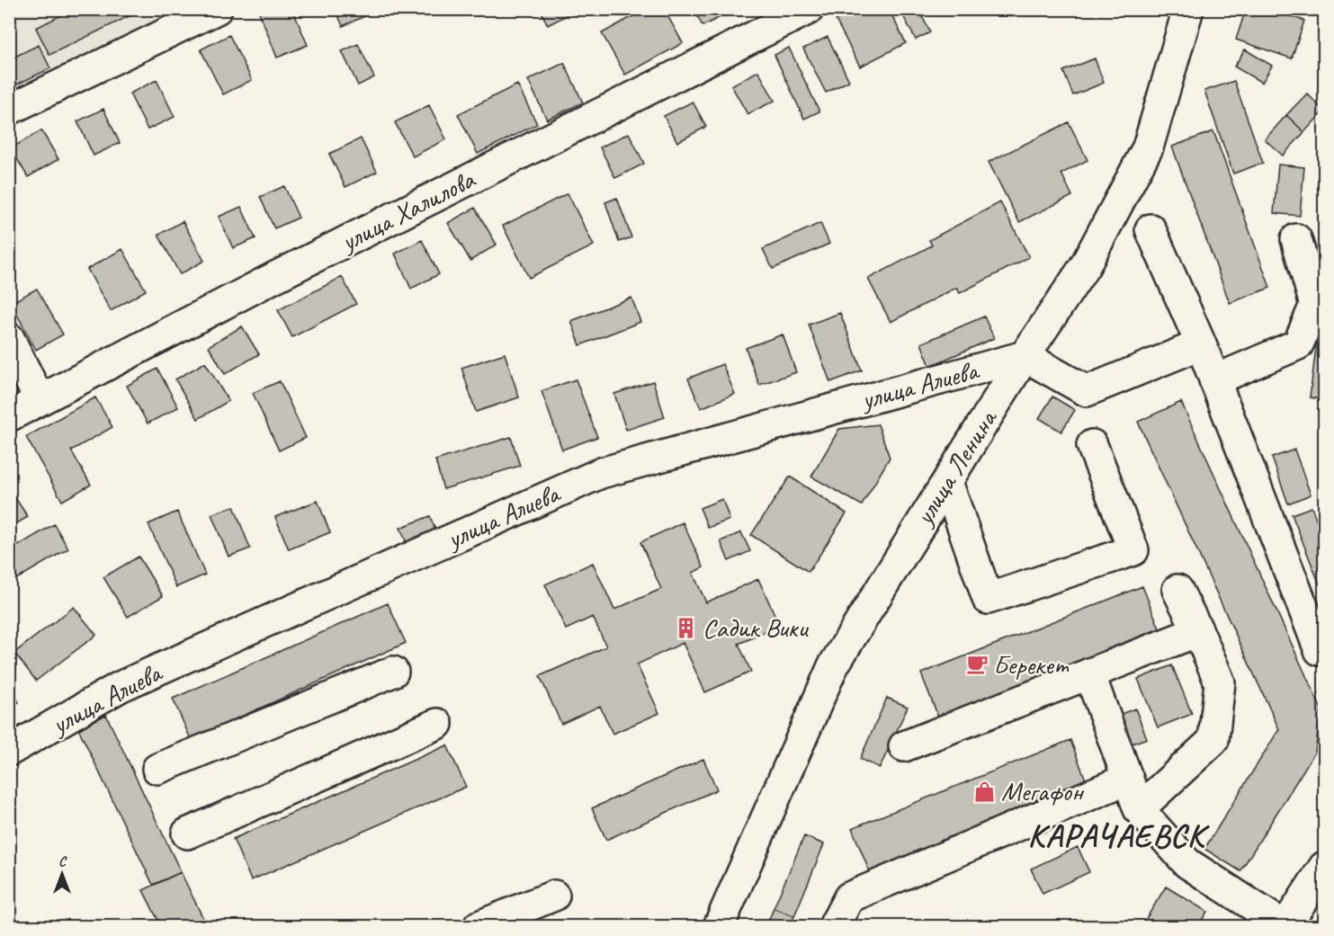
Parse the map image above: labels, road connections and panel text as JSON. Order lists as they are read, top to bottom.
{
  "streets": {
    "street": ["улица Халилова", "улица Алиева", "улица Ленина"]
  },
  "crossings": [
    ["улица Алиева", "улица Ленина"]
  ],
  "districts": ["КАРАЧАЕВСК"],
  "places": {
    "building": ["Садик Вики"],
    "cafe": ["Берекет"],
    "shop": ["Мегафон"]
  },
  "north": "top"
}
